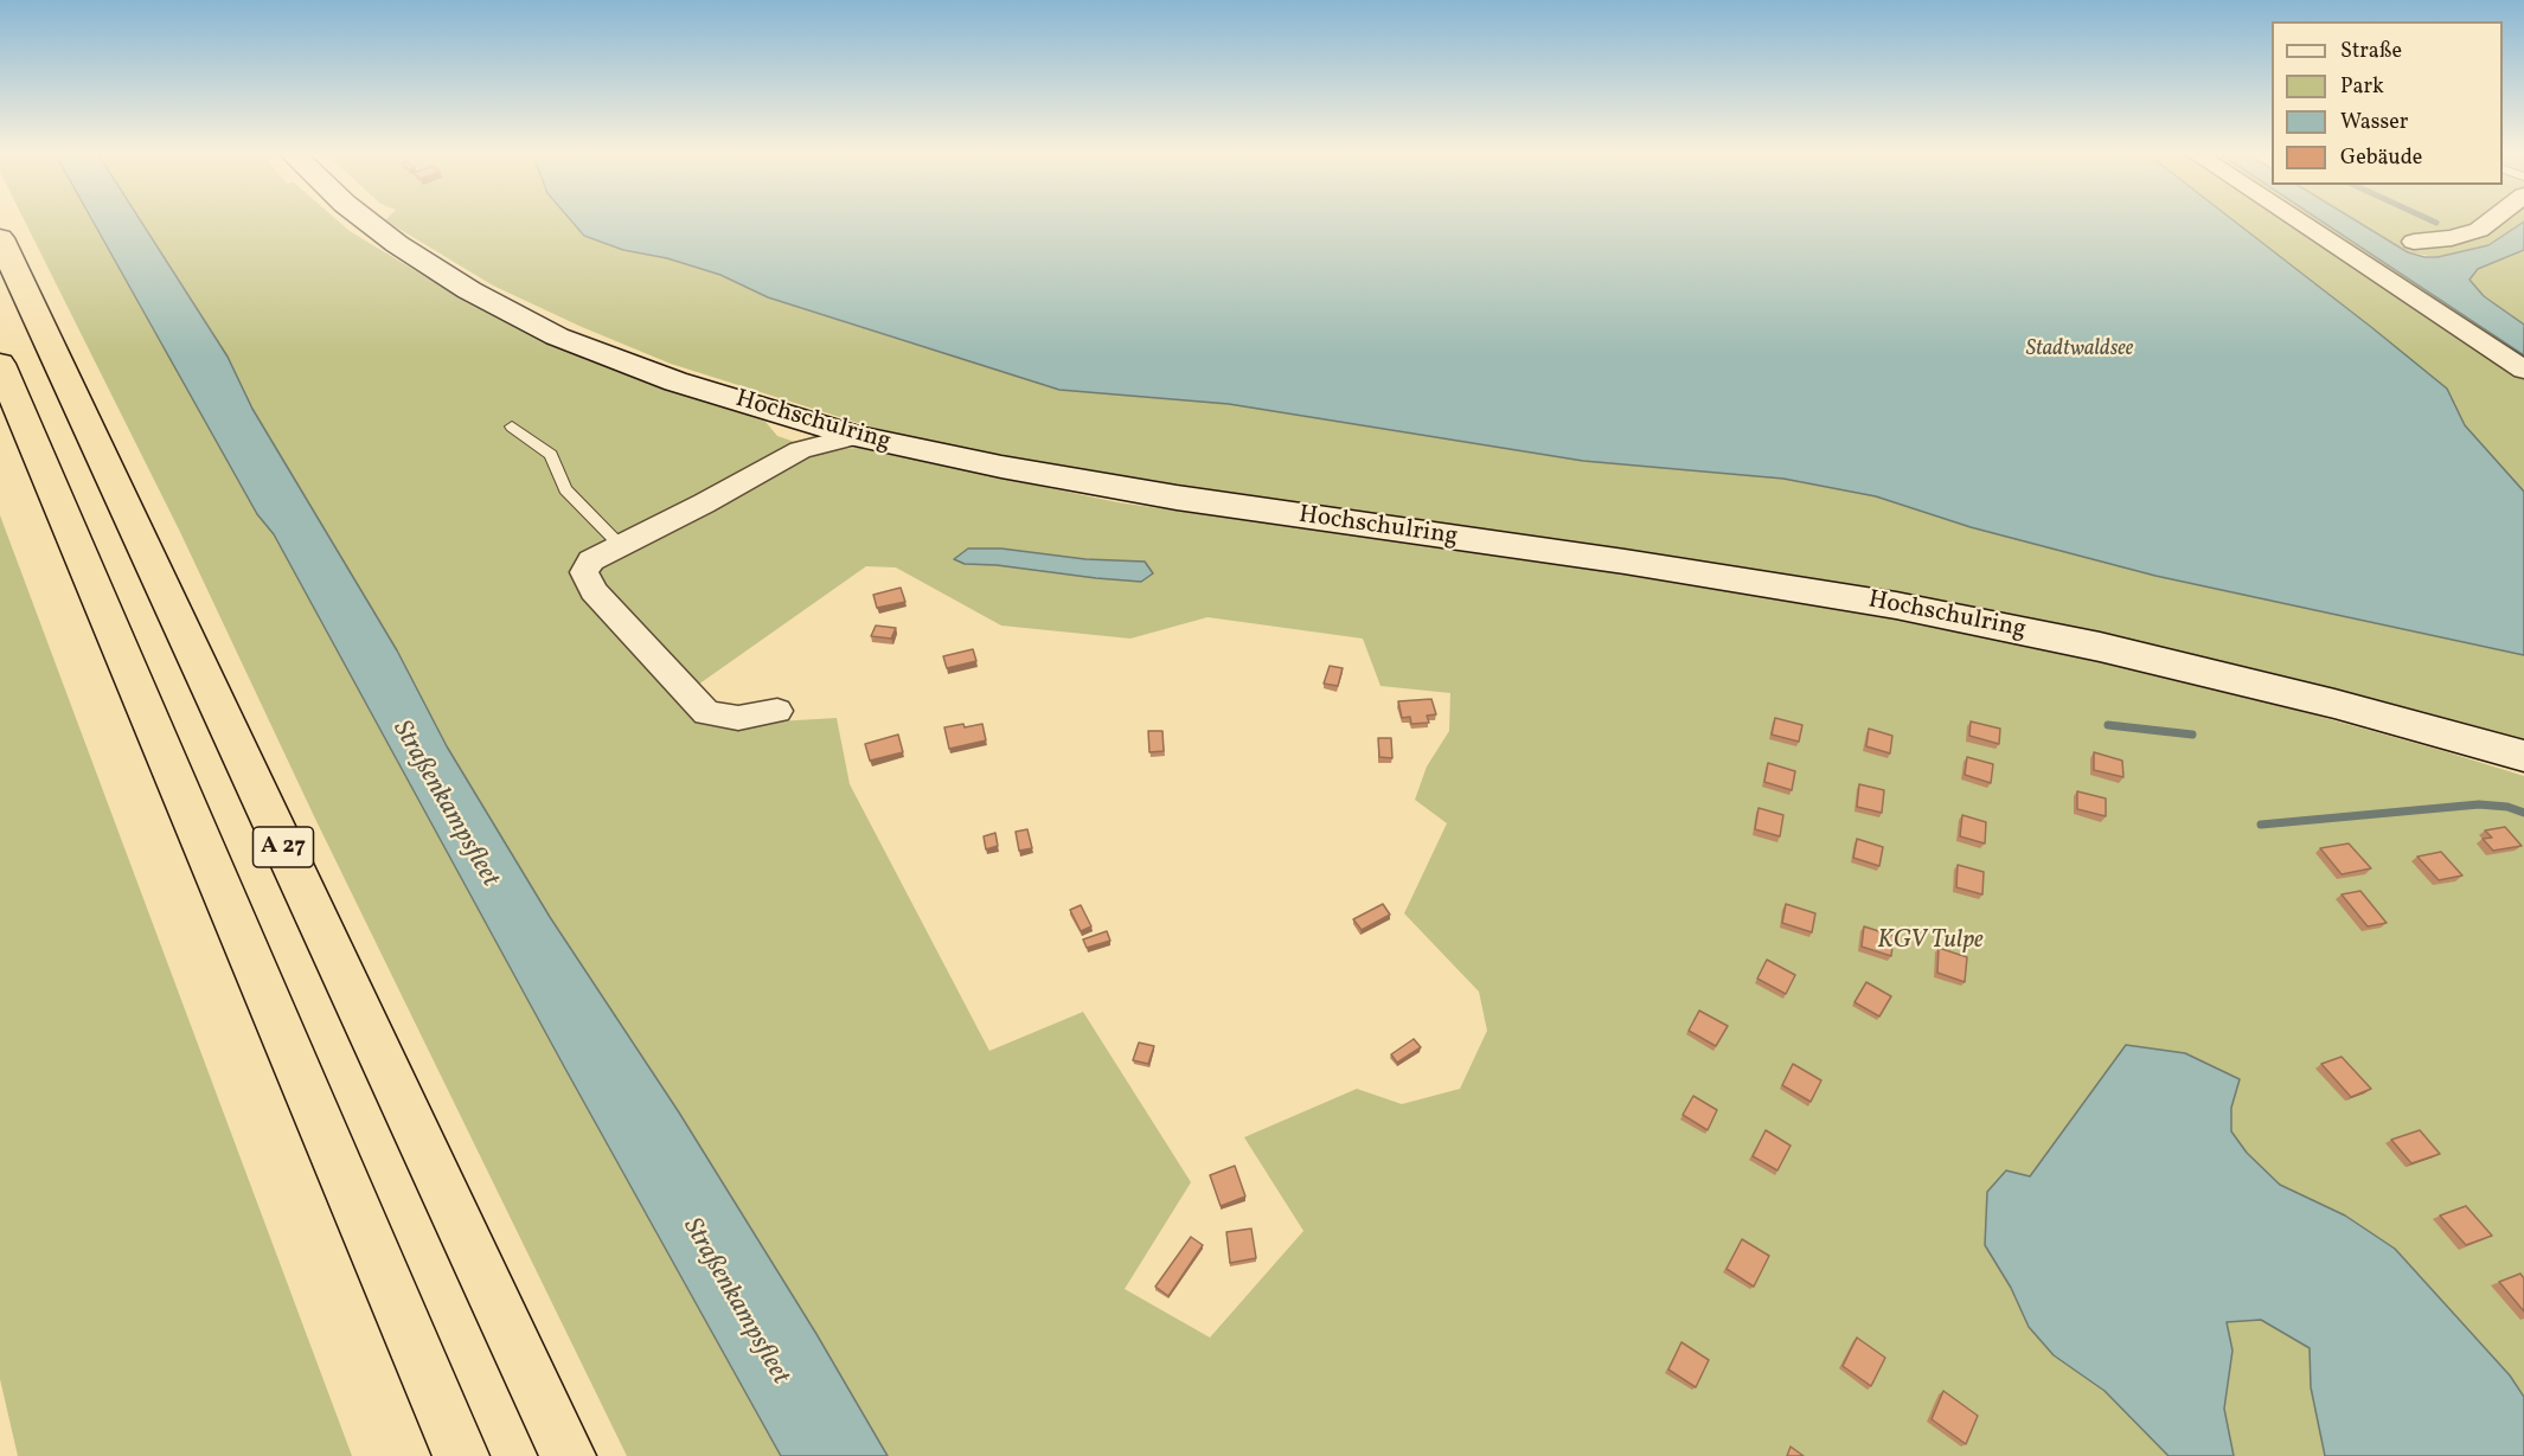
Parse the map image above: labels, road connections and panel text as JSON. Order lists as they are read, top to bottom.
{
  "streets": {
    "highway": ["A 27"],
    "street": ["Hochschulring"]
  },
  "water": ["Stadtwaldsee", "Straßenkampsfleet"],
  "parks": ["KGV Tulpe"],
  "legend": [
    "Straße",
    "Park",
    "Wasser",
    "Gebäude"
  ]
}
